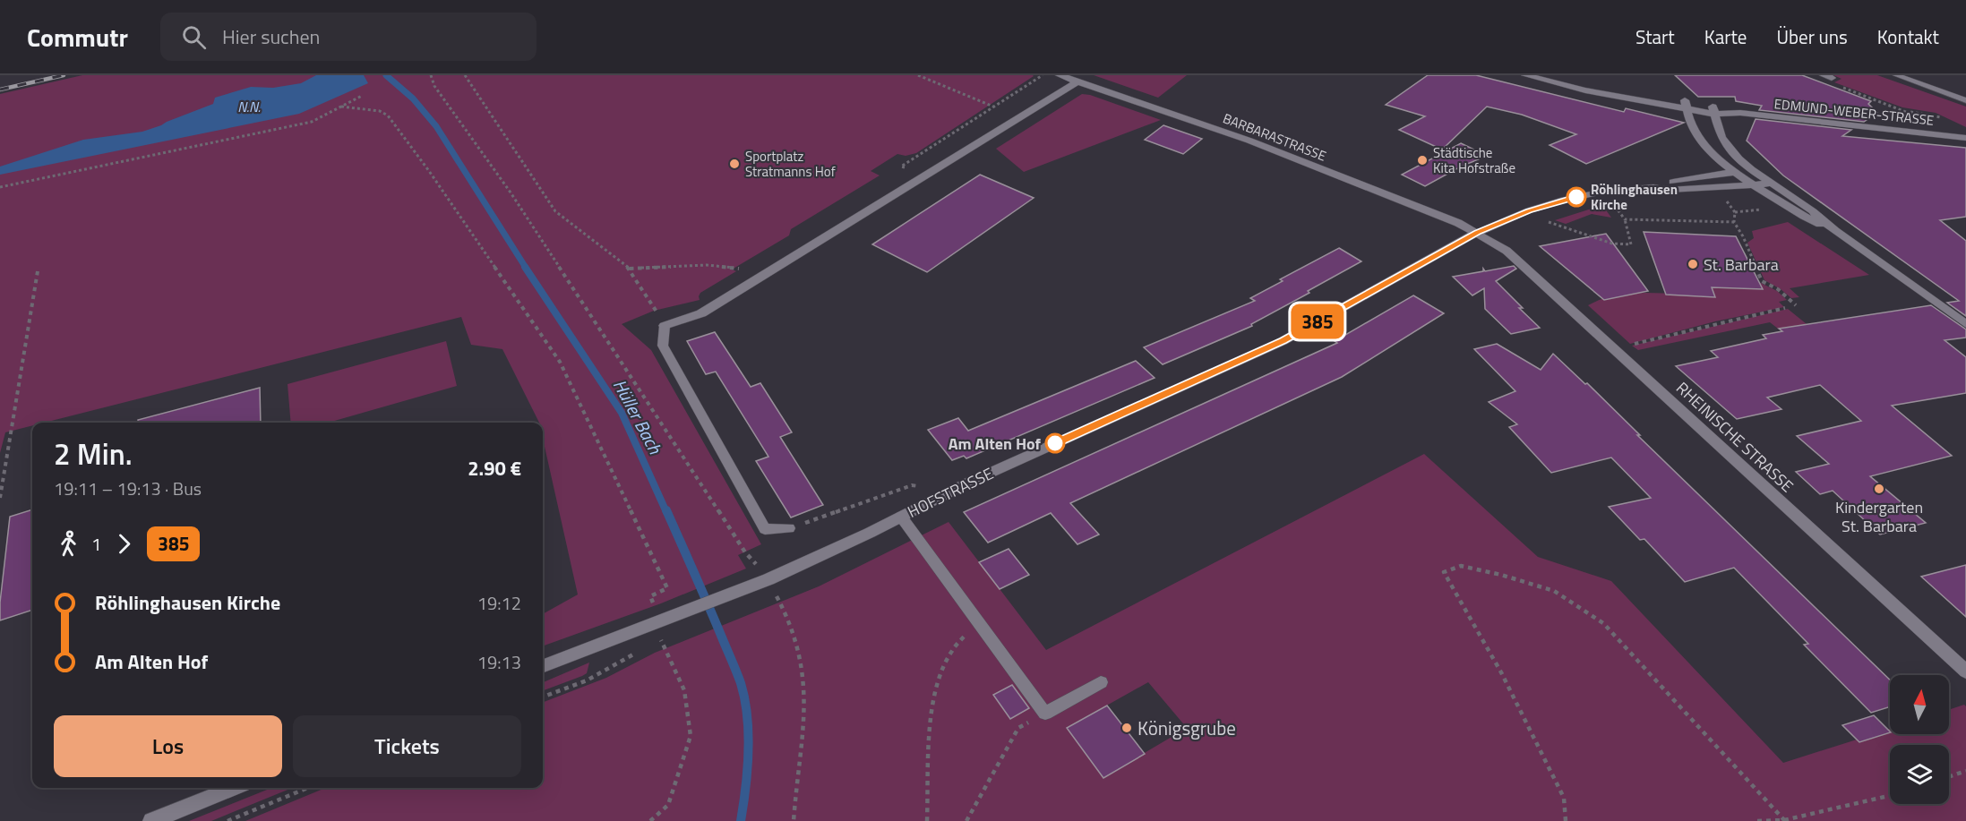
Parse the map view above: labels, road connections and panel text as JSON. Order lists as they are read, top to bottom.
{
  "streets": {
    "street": [
      "EDMUND-WEBER-STRASSE",
      "BARBARASTRASSE",
      "RHEINISCHE STRASSE",
      "HOFSTRASSE"
    ]
  },
  "crossings": [
    ["BARBARASTRASSE", "RHEINISCHE STRASSE"],
    ["BARBARASTRASSE", "HOFSTRASSE"],
    ["RHEINISCHE STRASSE", "HOFSTRASSE"]
  ],
  "water": ["N.N.", "Hüller Bach"],
  "places": [
    "Städtische Kita Hofstraße",
    "Sportplatz Stratmanns Hof",
    "Röhlinghausen Kirche",
    "St. Barbara",
    "Am Alten Hof",
    "Kindergarten St. Barbara",
    "Königsgrube"
  ],
  "lines": ["bus line 385"],
  "north": "top",
  "page": {
    "header": "Commutr",
    "search": "Hier suchen",
    "nav": [
      "Start",
      "Karte",
      "Über uns",
      "Kontakt"
    ],
    "on_map": "385",
    "heading": ["2 Min.", "19:11 – 19:13 · Bus", "2.90 €"],
    "legs": ["1", "385"],
    "list": [
      {
        "name": "Röhlinghausen Kirche",
        "value": "19:12"
      },
      {
        "name": "Am Alten Hof",
        "value": "19:13"
      }
    ],
    "buttons": ["Los", "Tickets"]
  }
}
